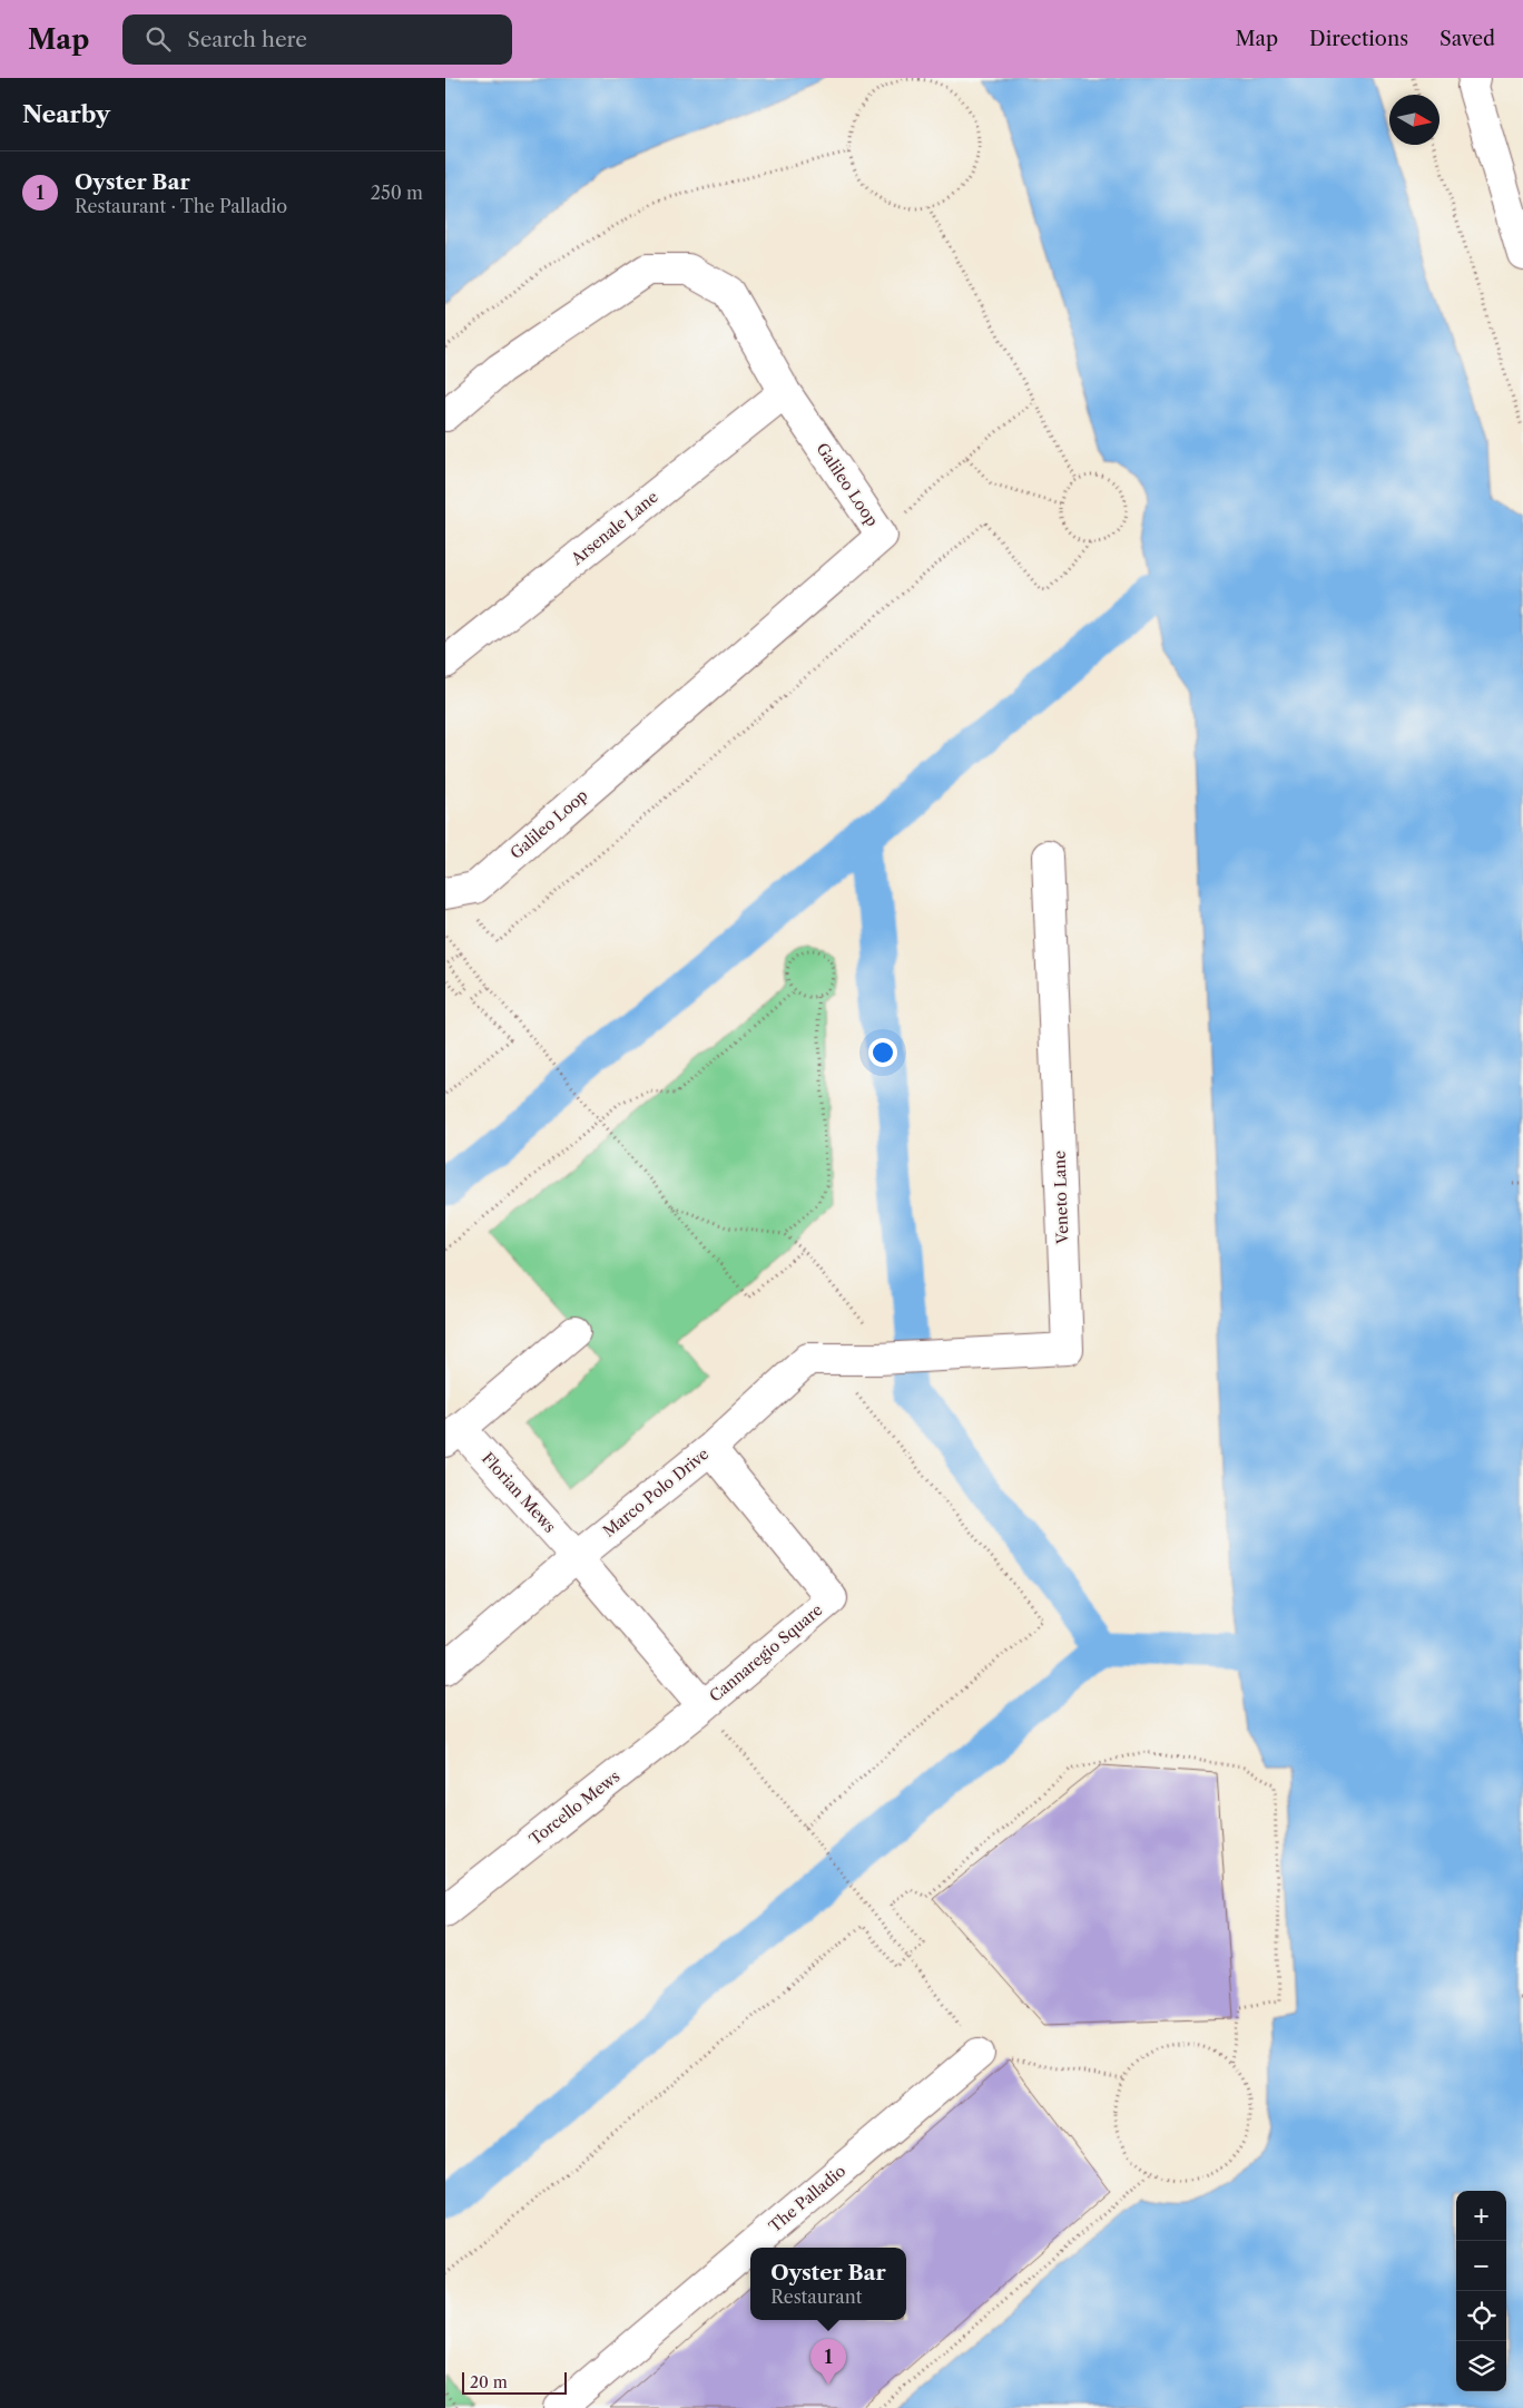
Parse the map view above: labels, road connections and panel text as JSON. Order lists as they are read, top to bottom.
{
  "streets": {
    "street": [
      "Galileo Loop",
      "Arsenale Lane",
      "Veneto Lane",
      "Florian Mews",
      "Marco Polo Drive",
      "Cannaregio Square",
      "Torcello Mews",
      "The Palladio"
    ]
  },
  "crossings": [
    ["Galileo Loop", "Arsenale Lane"],
    ["Veneto Lane", "Marco Polo Drive"],
    ["Florian Mews", "Marco Polo Drive"],
    ["Florian Mews", "Cannaregio Square"],
    ["Marco Polo Drive", "Cannaregio Square"],
    ["Cannaregio Square", "Torcello Mews"]
  ],
  "scale_bar": "20 m",
  "north": "right",
  "page": {
    "header": "Map",
    "search": "Search here",
    "nav": ["Map", "Directions", "Saved"],
    "heading": "Nearby",
    "list": [
      {
        "mark": "1",
        "name": "Oyster Bar",
        "note": "Restaurant · The Palladio",
        "value": "250 m"
      }
    ],
    "map_buttons": ["+", "−"],
    "popup": ["Oyster Bar", "Restaurant"],
    "pins": "1",
    "scale": "20 m"
  }
}
